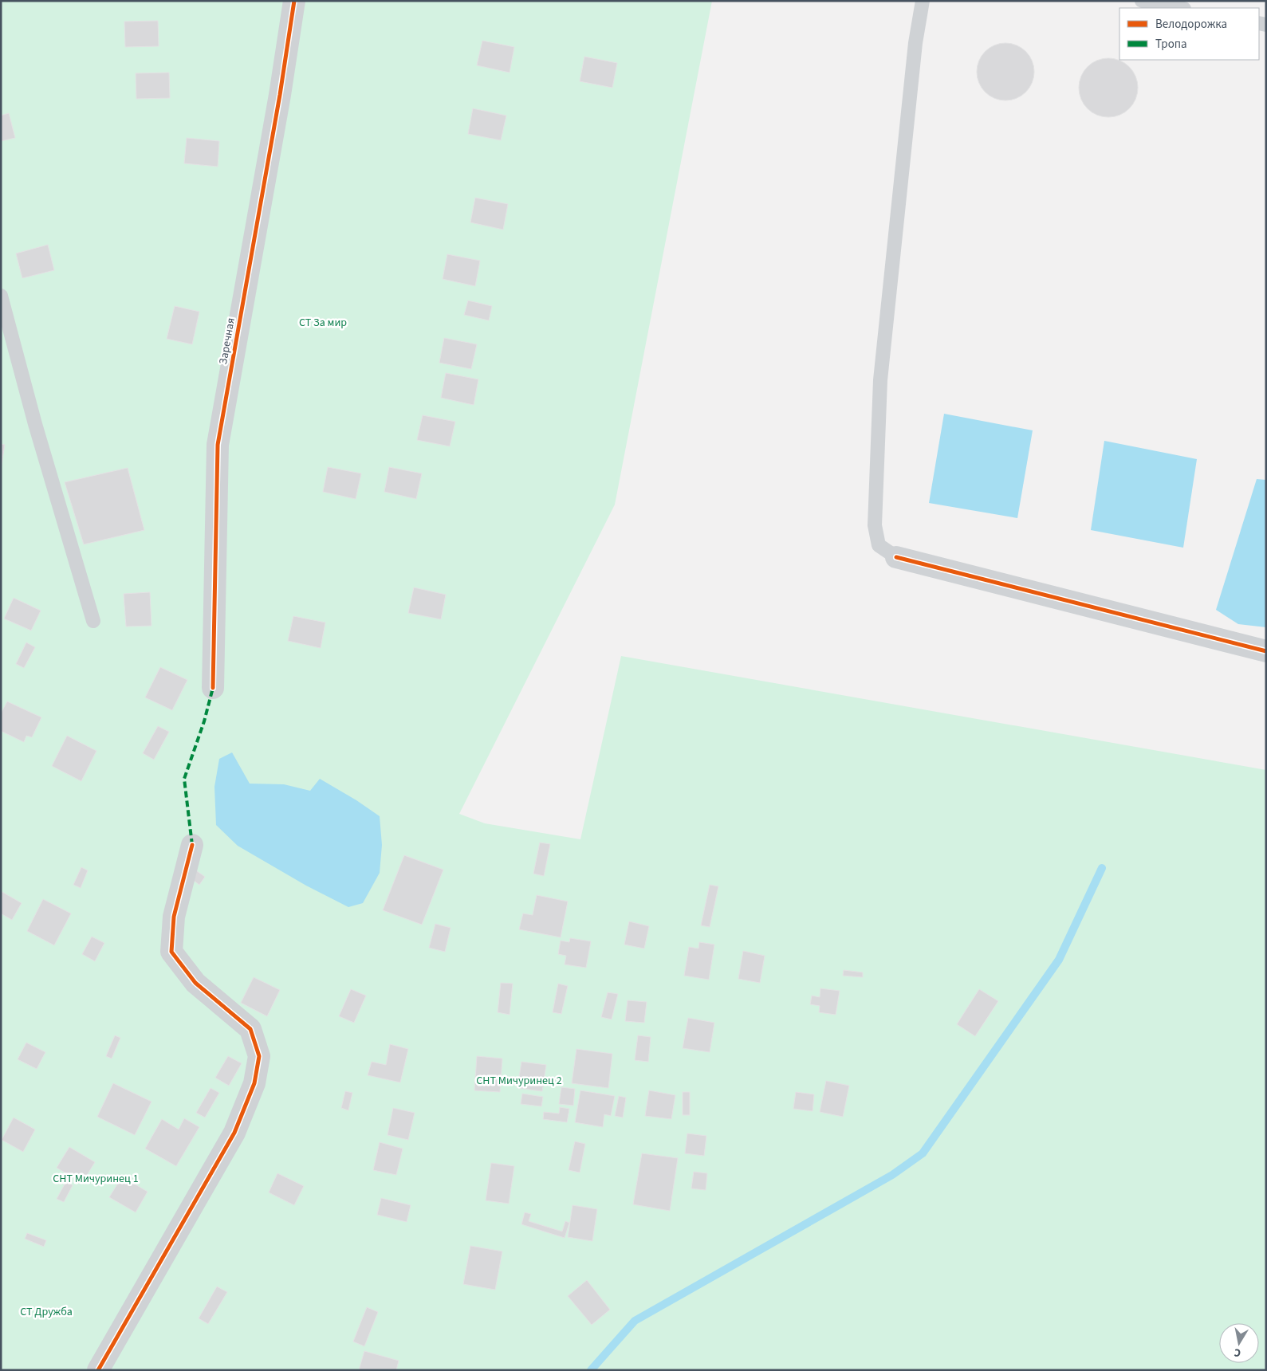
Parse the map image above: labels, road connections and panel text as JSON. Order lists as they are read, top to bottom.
{
  "streets": {
    "street": ["Заречная"]
  },
  "parks": [
    "СТ За мир",
    "СНТ Мичуринец 2",
    "СНТ Мичуринец 1",
    "СТ Дружба"
  ],
  "legend": ["Велодорожка", "Тропа"],
  "north": "bottom"
}
